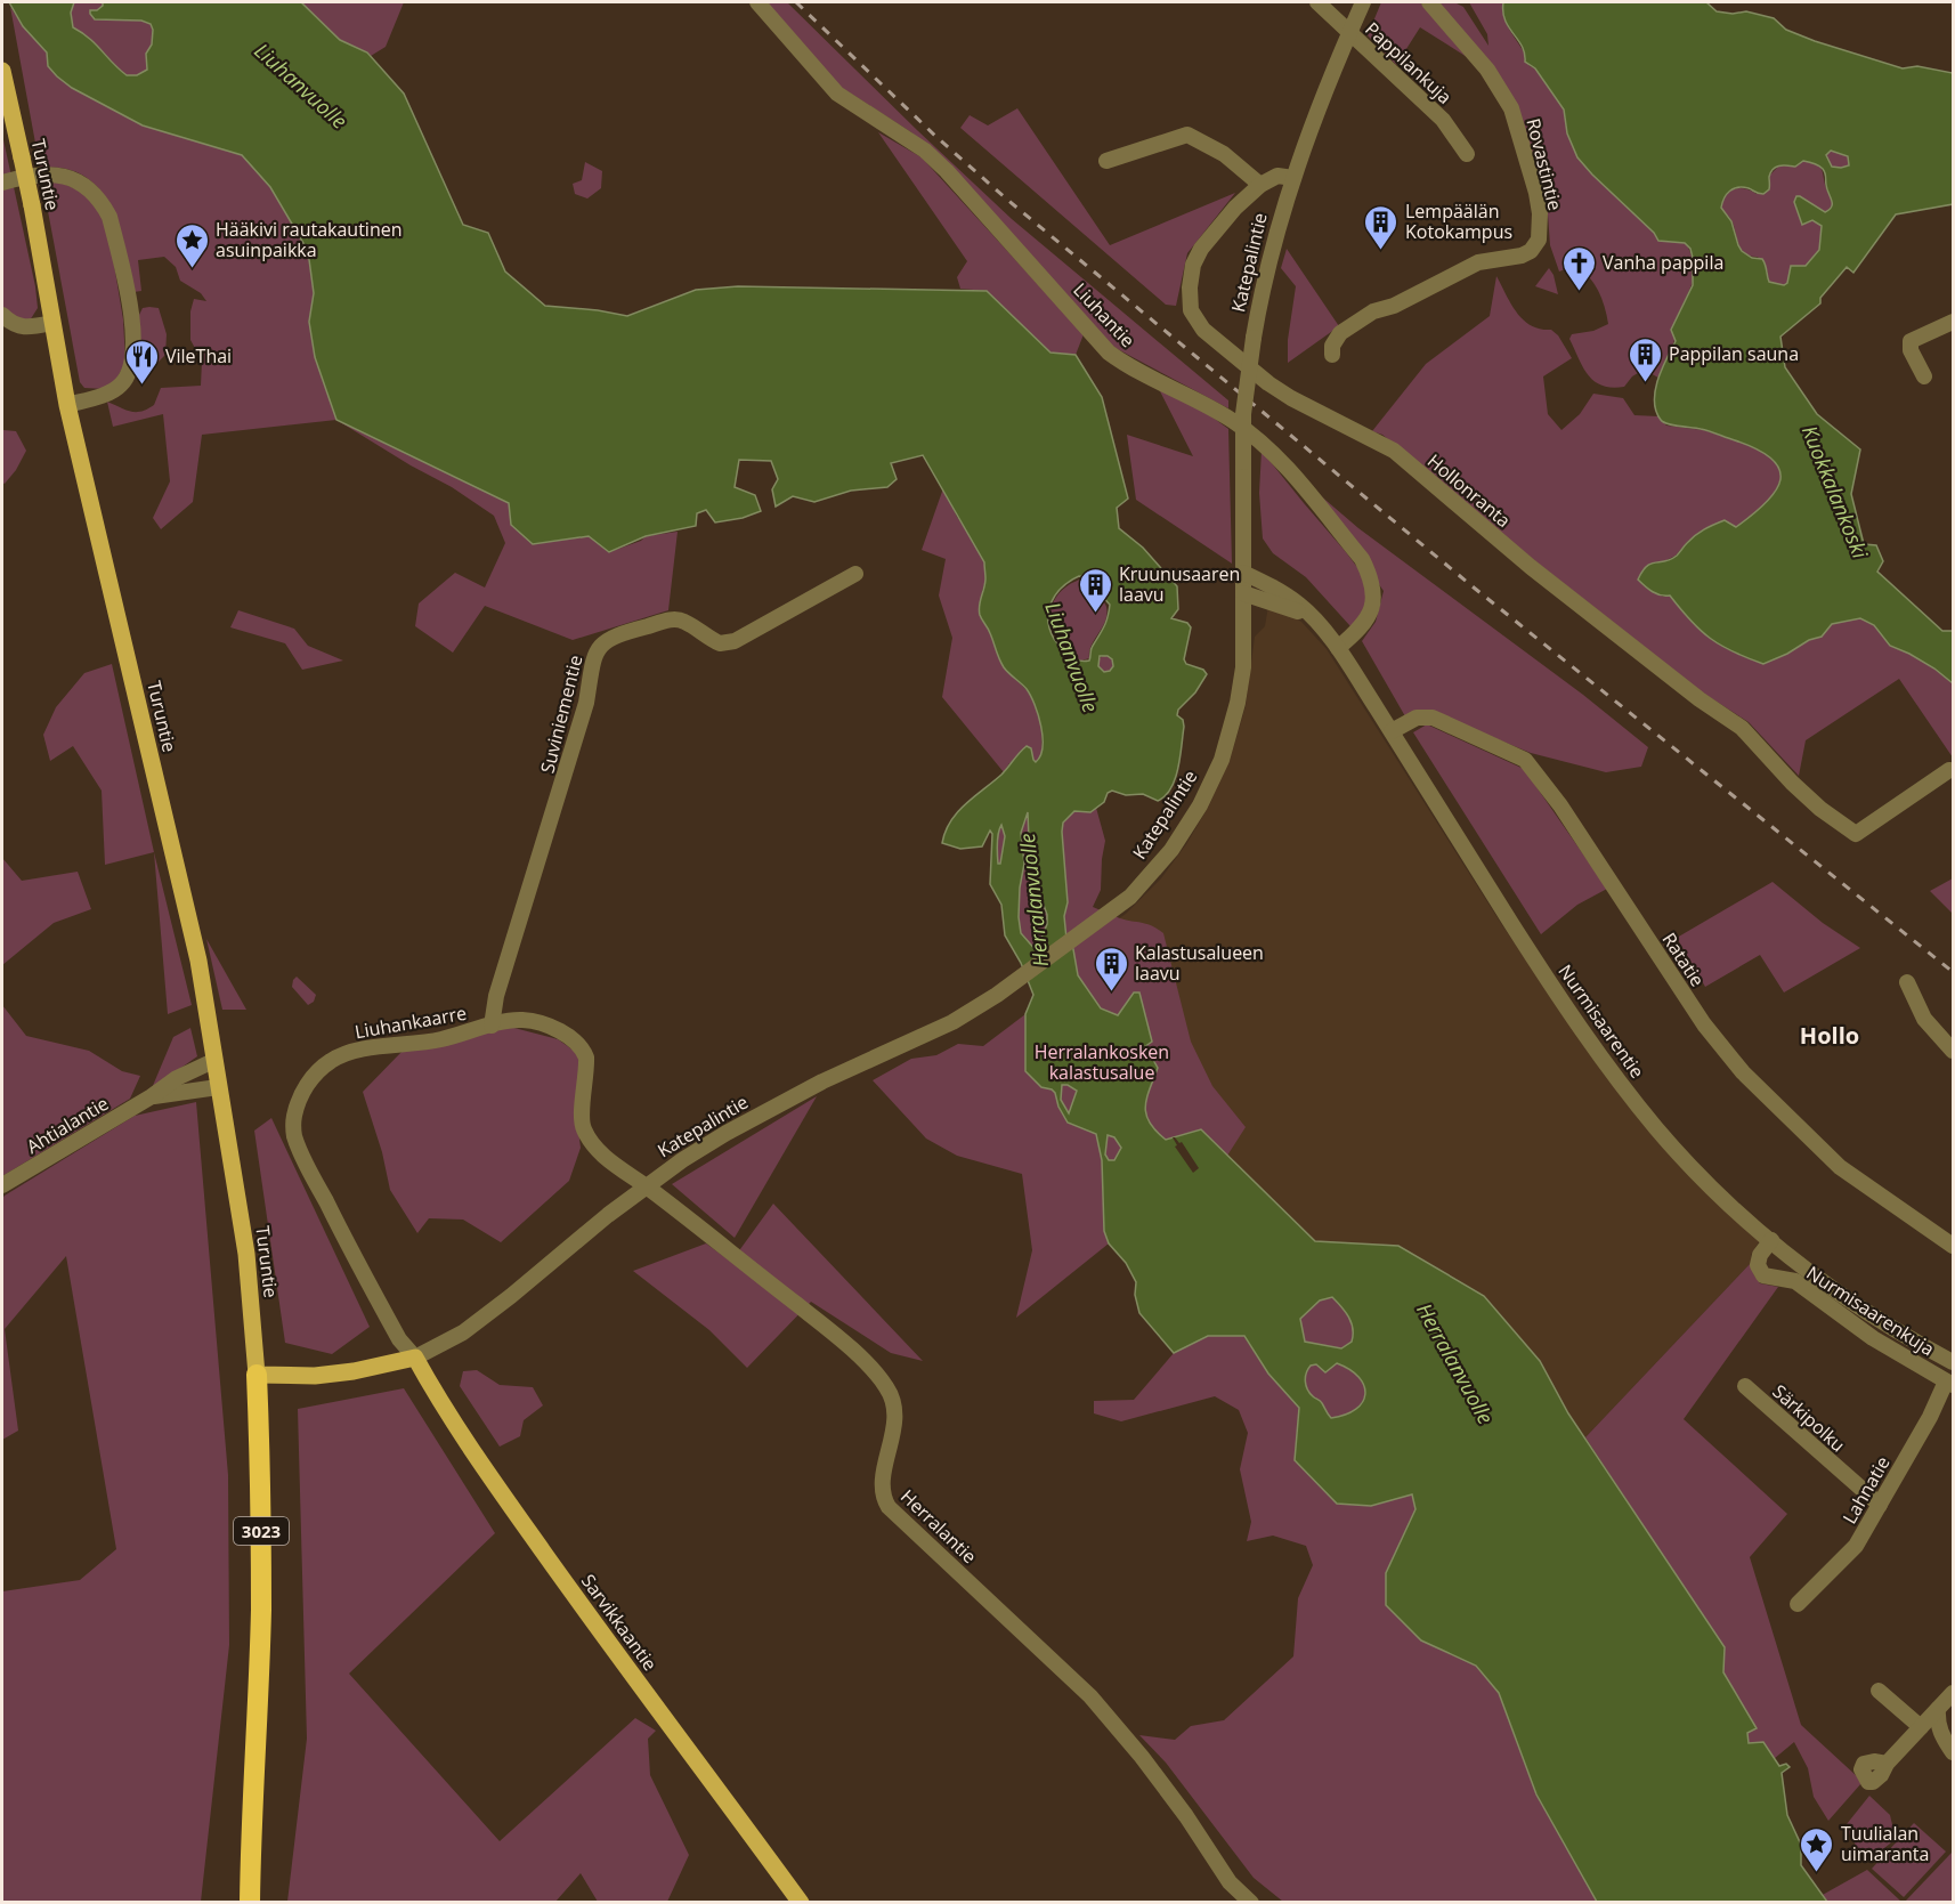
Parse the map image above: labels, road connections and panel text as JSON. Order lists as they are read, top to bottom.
{
  "streets": {
    "highway": ["3023"],
    "main road": ["Turuntie", "Katepalintie", "Sarvikkaantie"],
    "street": [
      "Pappilankuja",
      "Rovastintie",
      "Liuhantie",
      "Hollonranta",
      "Suviniementie",
      "Ratatie",
      "Nurmisaarentie",
      "Liuhankaarre",
      "Ahtialantie",
      "Nurmisaarenkuja",
      "Särkipolku",
      "Lahnatie",
      "Herralantie"
    ]
  },
  "crossings": [
    ["Pappilankuja", "Katepalintie"],
    ["Turuntie", "Katepalintie"],
    ["Turuntie", "Ahtialantie"],
    ["Turuntie", "3023"],
    ["Katepalintie", "Nurmisaarentie"],
    ["Katepalintie", "Liuhankaarre"],
    ["Katepalintie", "Herralantie"],
    ["Katepalintie", "3023"],
    ["Katepalintie", "Sarvikkaantie"],
    ["Liuhantie", "Nurmisaarentie"],
    ["Suviniementie", "Liuhankaarre"],
    ["Ratatie", "Nurmisaarentie"],
    ["Nurmisaarentie", "Nurmisaarenkuja"],
    ["Liuhankaarre", "Herralantie"],
    ["Liuhankaarre", "Sarvikkaantie"],
    ["Nurmisaarenkuja", "Lahnatie"],
    ["Särkipolku", "Lahnatie"]
  ],
  "districts": ["Hollo"],
  "water": ["Liuhanvuolle", "Kuokkalankoski", "Herralanvuolle"],
  "parks": ["Herralankosken kalastusalue"],
  "places": {
    "building": [
      "Lempäälän Kotokampus",
      "Pappilan sauna",
      "Kruunusaaren laavu",
      "Kalastusalueen laavu"
    ],
    "place": ["Hääkivi rautakautinen asuinpaikka", "Tuulialan uimaranta"],
    "church": ["Vanha pappila"],
    "restaurant": ["VileThai"]
  }
}
